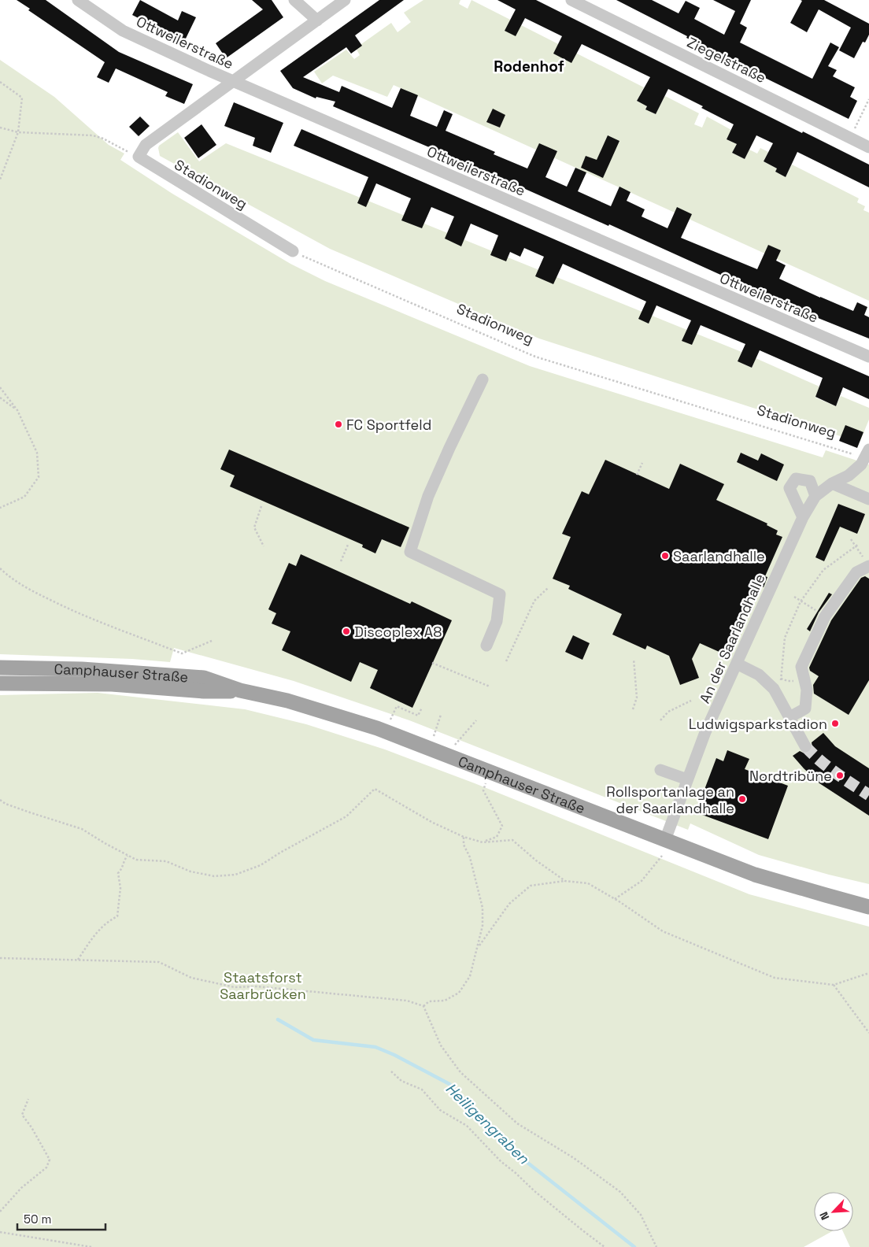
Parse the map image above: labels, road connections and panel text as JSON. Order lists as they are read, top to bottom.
{
  "streets": {
    "main road": ["Camphauser Straße"],
    "street": [
      "Ottweilerstraße",
      "Ziegelstraße",
      "Stadionweg",
      "An der Saarlandhalle"
    ]
  },
  "crossings": [
    ["Stadionweg", "An der Saarlandhalle"],
    ["An der Saarlandhalle", "Camphauser Straße"]
  ],
  "districts": ["Rodenhof"],
  "water": ["Heiligengraben"],
  "parks": ["Staatsforst Saarbrücken"],
  "places": [
    "FC Sportfeld",
    "Saarlandhalle",
    "Discoplex A8",
    "Ludwigsparkstadion",
    "Nordtribüne",
    "Rollsportanlage an der Saarlandhalle"
  ],
  "scale_bar": "50 m",
  "north": "bottom left"
}
